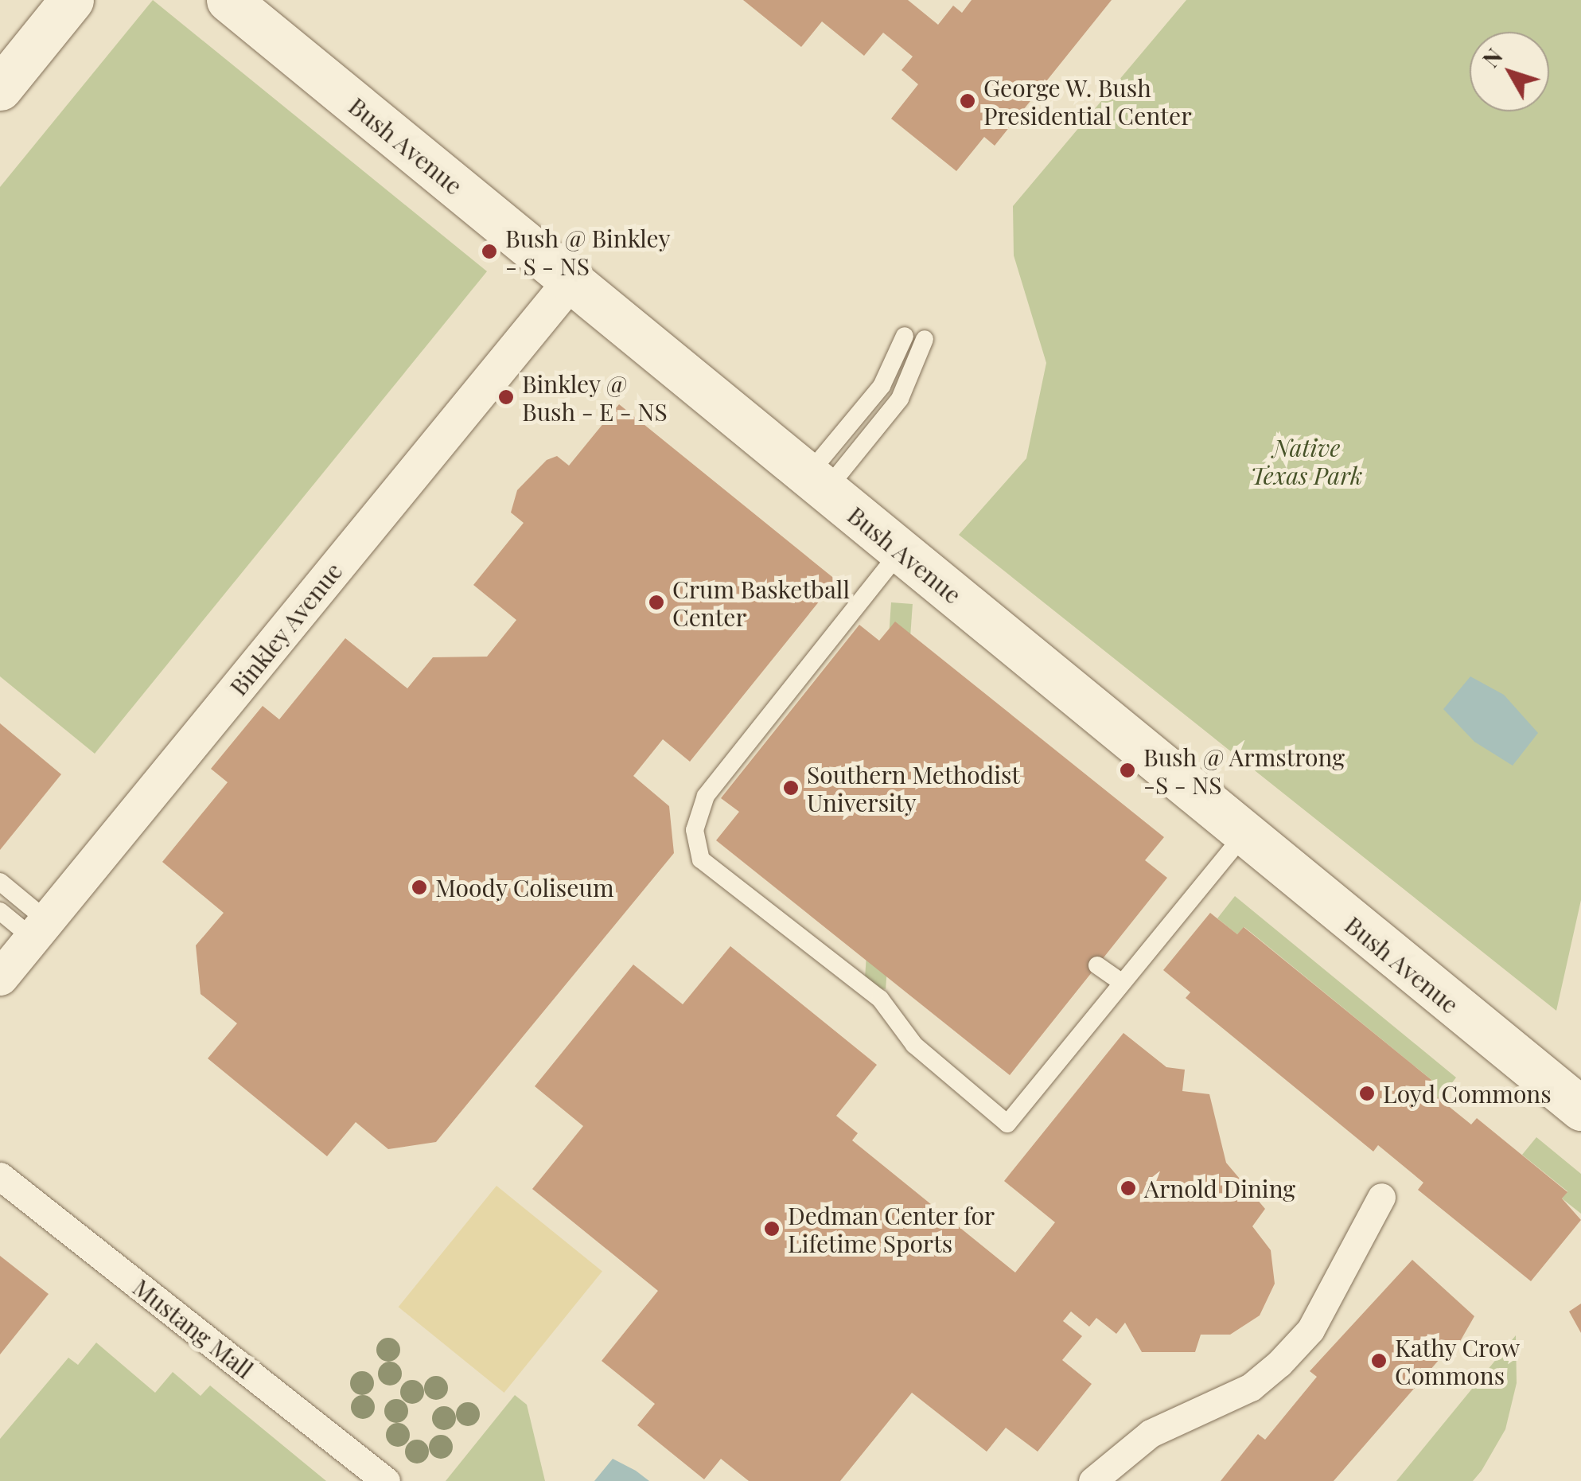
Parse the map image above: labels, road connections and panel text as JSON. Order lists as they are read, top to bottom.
{
  "streets": {
    "street": ["Bush Avenue", "Binkley Avenue", "Mustang Mall"]
  },
  "crossings": [
    ["Bush Avenue", "Binkley Avenue"]
  ],
  "parks": ["Native Texas Park"],
  "places": [
    "George W. Bush Presidential Center",
    "Bush @ Binkley - S - NS",
    "Binkley @ Bush - E - NS",
    "Crum Basketball Center",
    "Bush @ Armstrong -S - NS",
    "Southern Methodist University",
    "Moody Coliseum",
    "Loyd Commons",
    "Arnold Dining",
    "Dedman Center for Lifetime Sports",
    "Kathy Crow Commons"
  ],
  "north": "top left"
}
